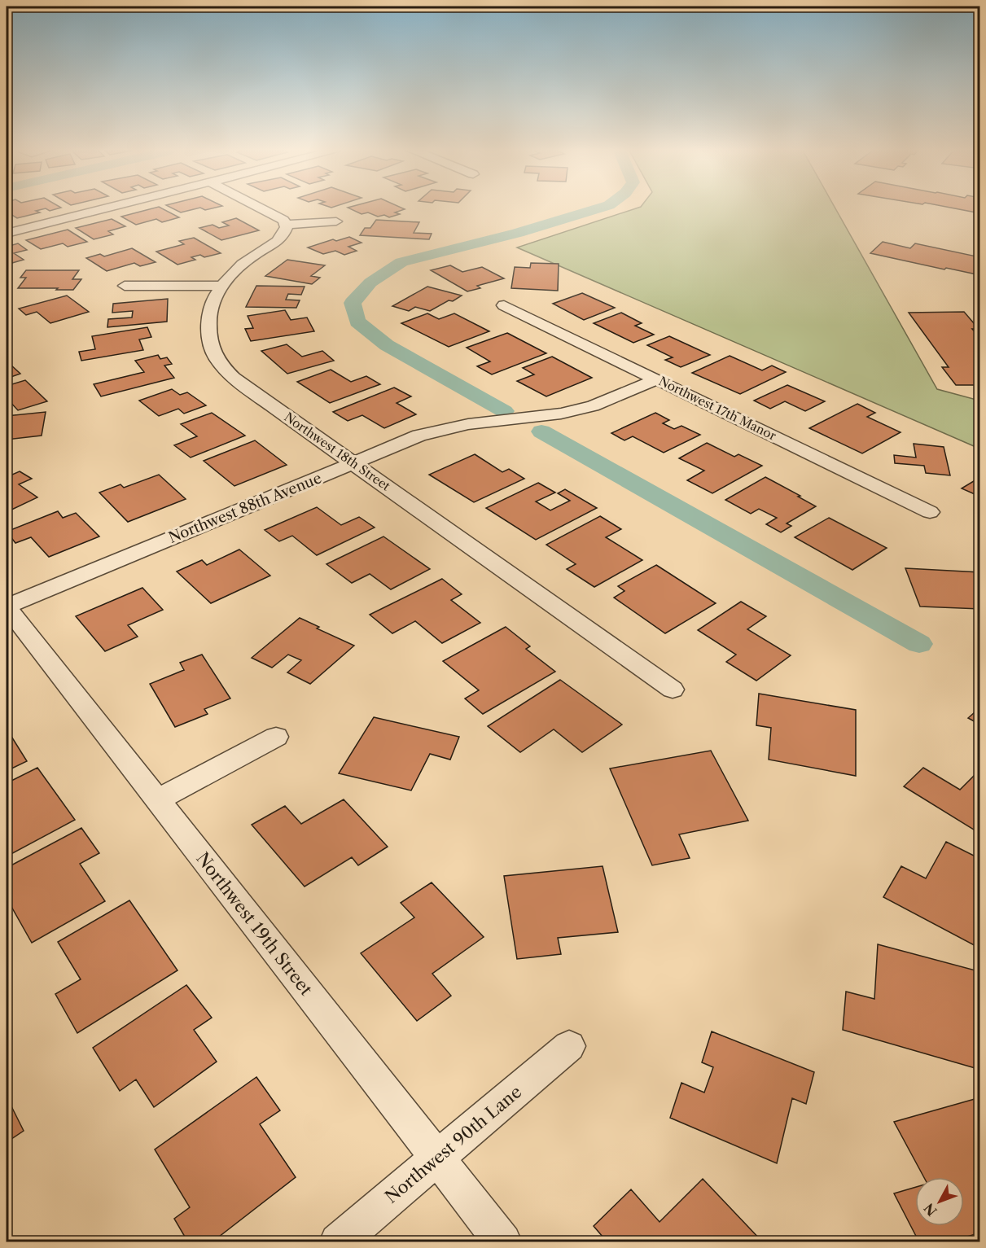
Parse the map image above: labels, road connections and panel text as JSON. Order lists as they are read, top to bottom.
{
  "streets": {
    "street": [
      "Northwest 17th Manor",
      "Northwest 18th Street",
      "Northwest 88th Avenue",
      "Northwest 19th Street",
      "Northwest 90th Lane"
    ]
  },
  "crossings": [
    ["Northwest 17th Manor", "Northwest 88th Avenue"],
    ["Northwest 18th Street", "Northwest 88th Avenue"],
    ["Northwest 88th Avenue", "Northwest 19th Street"],
    ["Northwest 19th Street", "Northwest 90th Lane"]
  ],
  "north": "bottom left"
}
